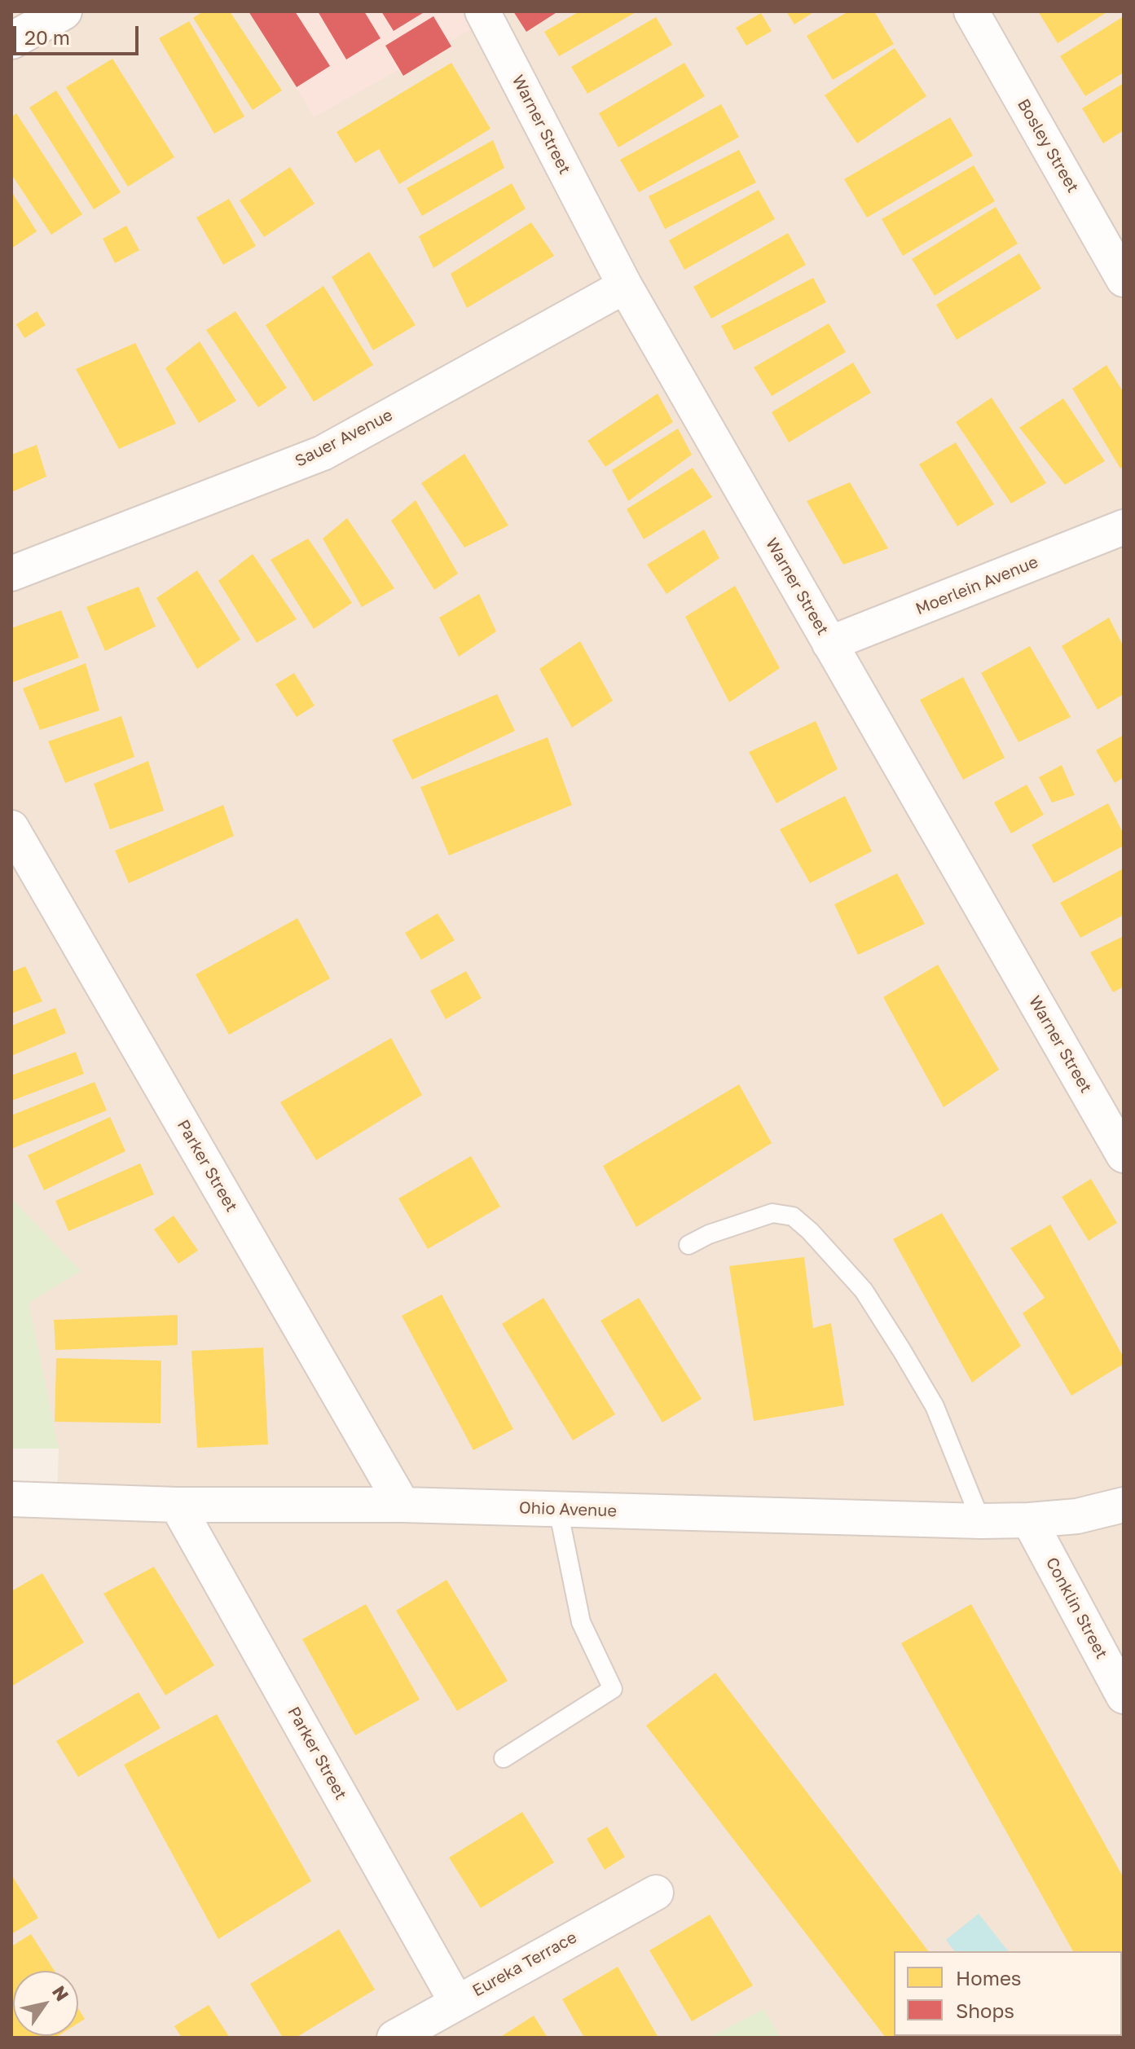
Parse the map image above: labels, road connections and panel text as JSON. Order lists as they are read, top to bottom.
{
  "streets": {
    "street": [
      "Warner Street",
      "Bosley Street",
      "Sauer Avenue",
      "Moerlein Avenue",
      "Parker Street",
      "Ohio Avenue",
      "Conklin Street",
      "Eureka Terrace"
    ]
  },
  "crossings": [
    ["Warner Street", "Sauer Avenue"],
    ["Warner Street", "Moerlein Avenue"],
    ["Parker Street", "Ohio Avenue"],
    ["Parker Street", "Eureka Terrace"],
    ["Ohio Avenue", "Conklin Street"]
  ],
  "legend": ["Homes", "Shops"],
  "scale_bar": "20 m",
  "north": "top right"
}
